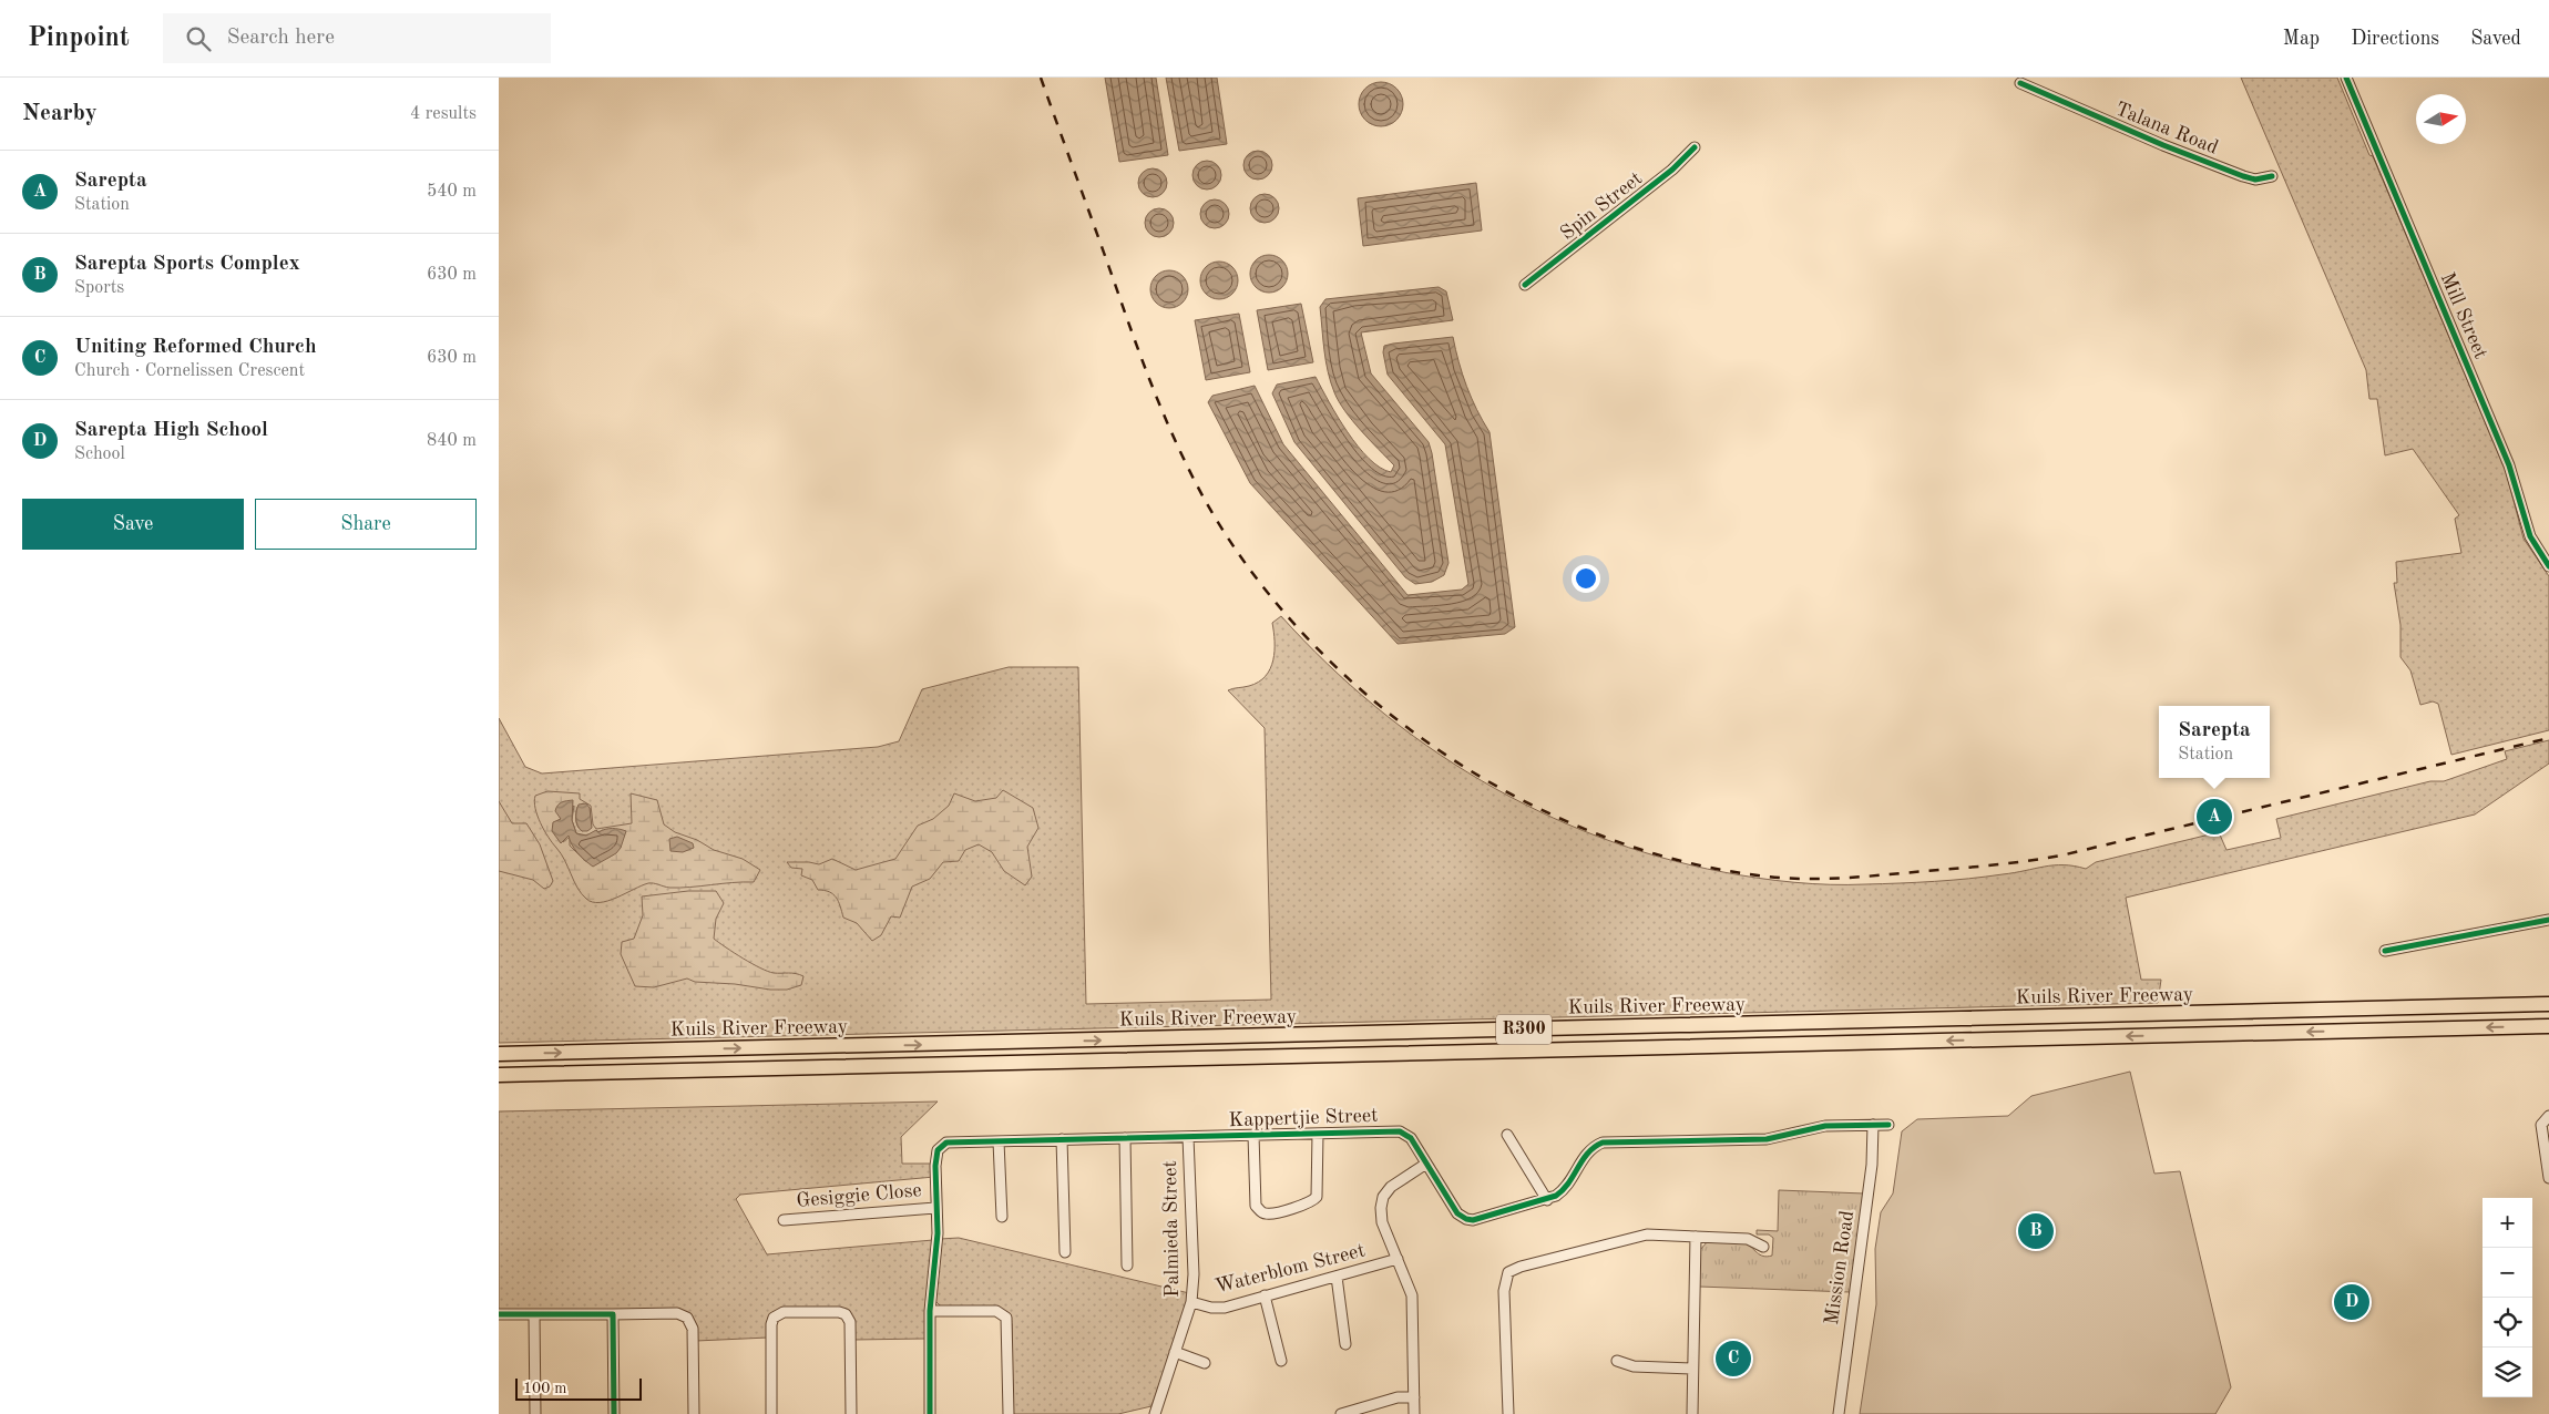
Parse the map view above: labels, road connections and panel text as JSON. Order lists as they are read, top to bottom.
{
  "streets": {
    "highway": ["Kuils River Freeway", "R300"],
    "street": [
      "Talana Road",
      "Spin Street",
      "Mill Street",
      "Kappertjie Street",
      "Gesiggie Close",
      "Palmieda Street",
      "Mission Road",
      "Waterblom Street"
    ]
  },
  "crossings": [
    ["Kappertjie Street", "Gesiggie Close"],
    ["Kappertjie Street", "Palmieda Street"],
    ["Kappertjie Street", "Mission Road"],
    ["Palmieda Street", "Waterblom Street"]
  ],
  "scale_bar": "100 m",
  "north": "right",
  "page": {
    "header": "Pinpoint",
    "search": "Search here",
    "nav": ["Map", "Directions", "Saved"],
    "heading": ["Nearby", "4 results"],
    "list": [
      {
        "mark": "A",
        "name": "Sarepta",
        "note": "Station",
        "value": "540 m"
      },
      {
        "mark": "B",
        "name": "Sarepta Sports Complex",
        "note": "Sports",
        "value": "630 m"
      },
      {
        "mark": "C",
        "name": "Uniting Reformed Church",
        "note": "Church · Cornelissen Crescent",
        "value": "630 m"
      },
      {
        "mark": "D",
        "name": "Sarepta High School",
        "note": "School",
        "value": "840 m"
      }
    ],
    "buttons": ["Save", "Share"],
    "popup": ["Sarepta", "Station"],
    "pins": [
      "A",
      "B",
      "D",
      "C"
    ],
    "map_buttons": ["+", "−"],
    "scale": "100 m"
  }
}
